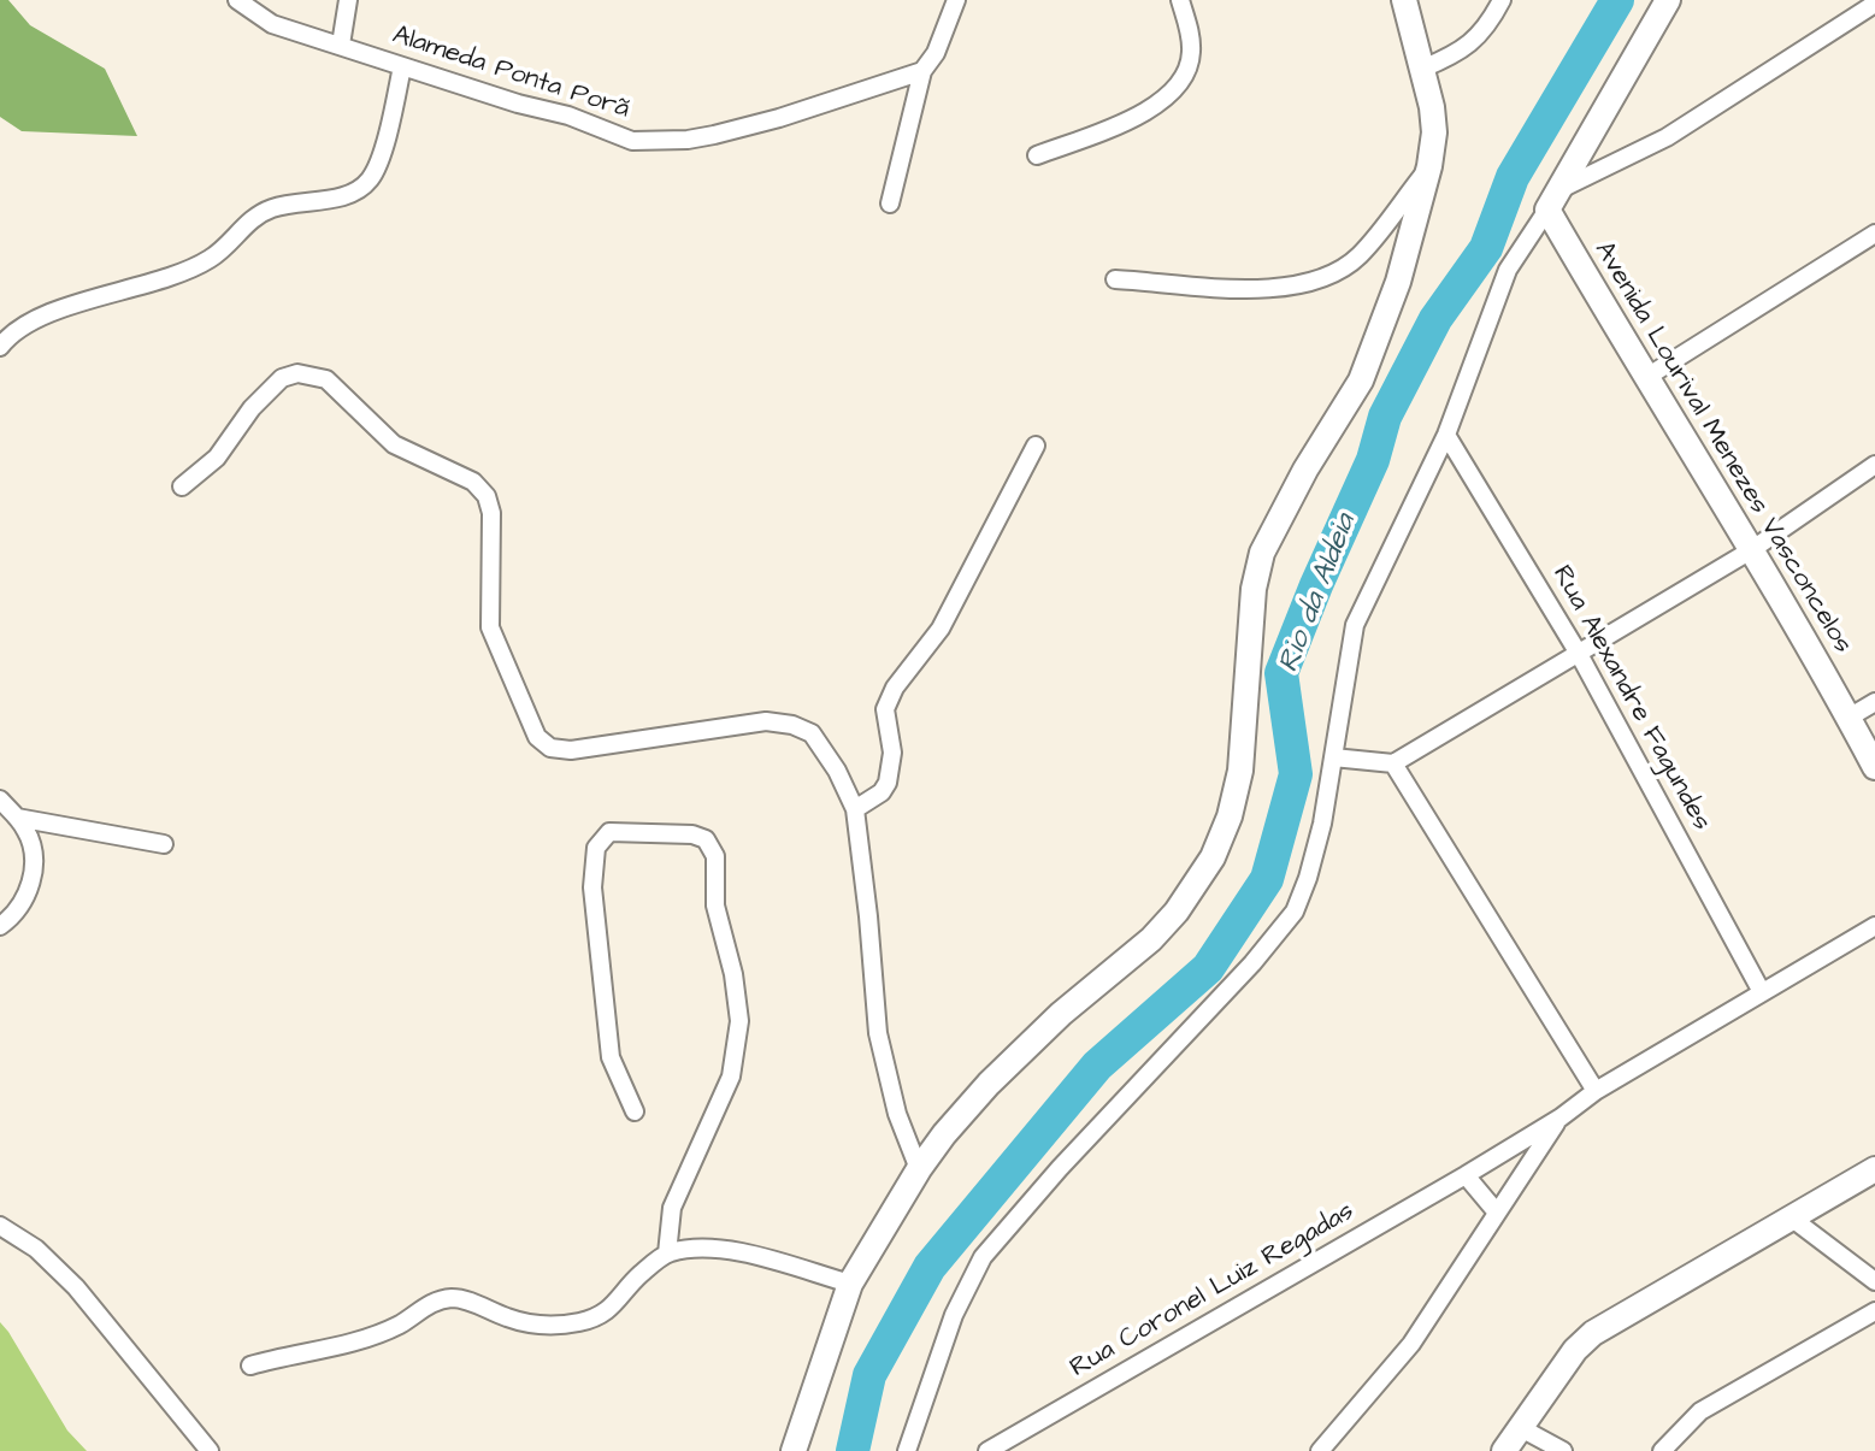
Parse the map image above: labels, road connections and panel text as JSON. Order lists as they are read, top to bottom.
{
  "streets": {
    "street": [
      "Alameda Ponta Porã",
      "Avenida Lourival Menezes Vasconcelos",
      "Rua Alexandre Fagundes",
      "Rua Coronel Luiz Regadas"
    ]
  },
  "crossings": [
    ["Rua Alexandre Fagundes", "Rua Coronel Luiz Regadas"]
  ],
  "water": ["Rio da Aldeia"]
}
